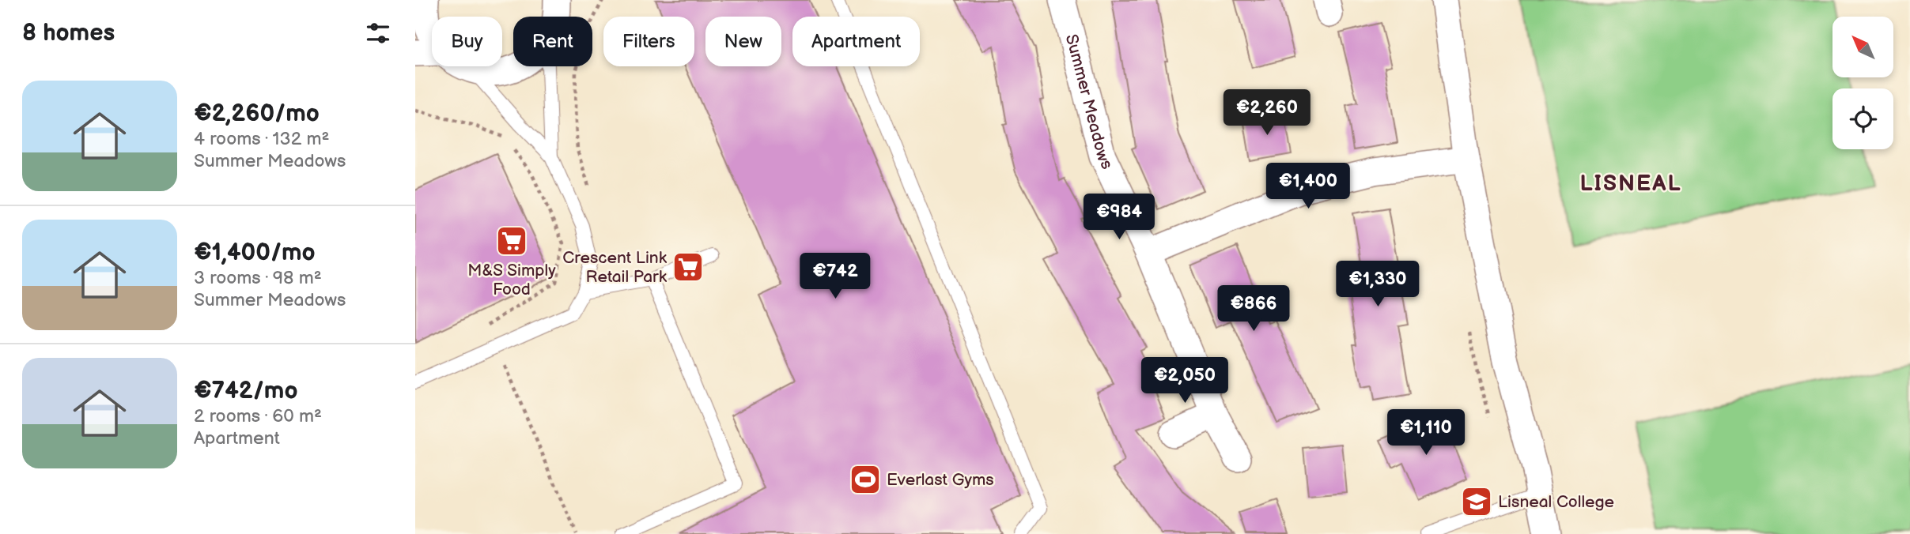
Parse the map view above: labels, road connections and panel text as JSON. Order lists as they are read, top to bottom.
{
  "streets": {
    "street": ["Summer Meadows"]
  },
  "districts": ["LISNEAL"],
  "places": {
    "supermarket": ["M&S Simply Food", "Crescent Link Retail Park"],
    "sports": ["Everlast Gyms"],
    "school or university": ["Lisneal College"]
  },
  "north": "top left",
  "page": {
    "heading": "8 homes",
    "chip": [
      "Buy",
      "Rent",
      "Filters",
      "New",
      "Apartment"
    ],
    "list": [
      {
        "name": "€2,260/mo",
        "note": "4 rooms · 132 m² · Summer Meadows"
      },
      {
        "name": "€1,400/mo",
        "note": "3 rooms · 98 m² · Summer Meadows"
      },
      {
        "name": "€742/mo",
        "note": "2 rooms · 60 m² · Apartment"
      }
    ],
    "price": [
      "€2,260",
      "€1,400",
      "€984",
      "€742",
      "€1,330",
      "€866",
      "€2,050",
      "€1,110"
    ]
  }
}
